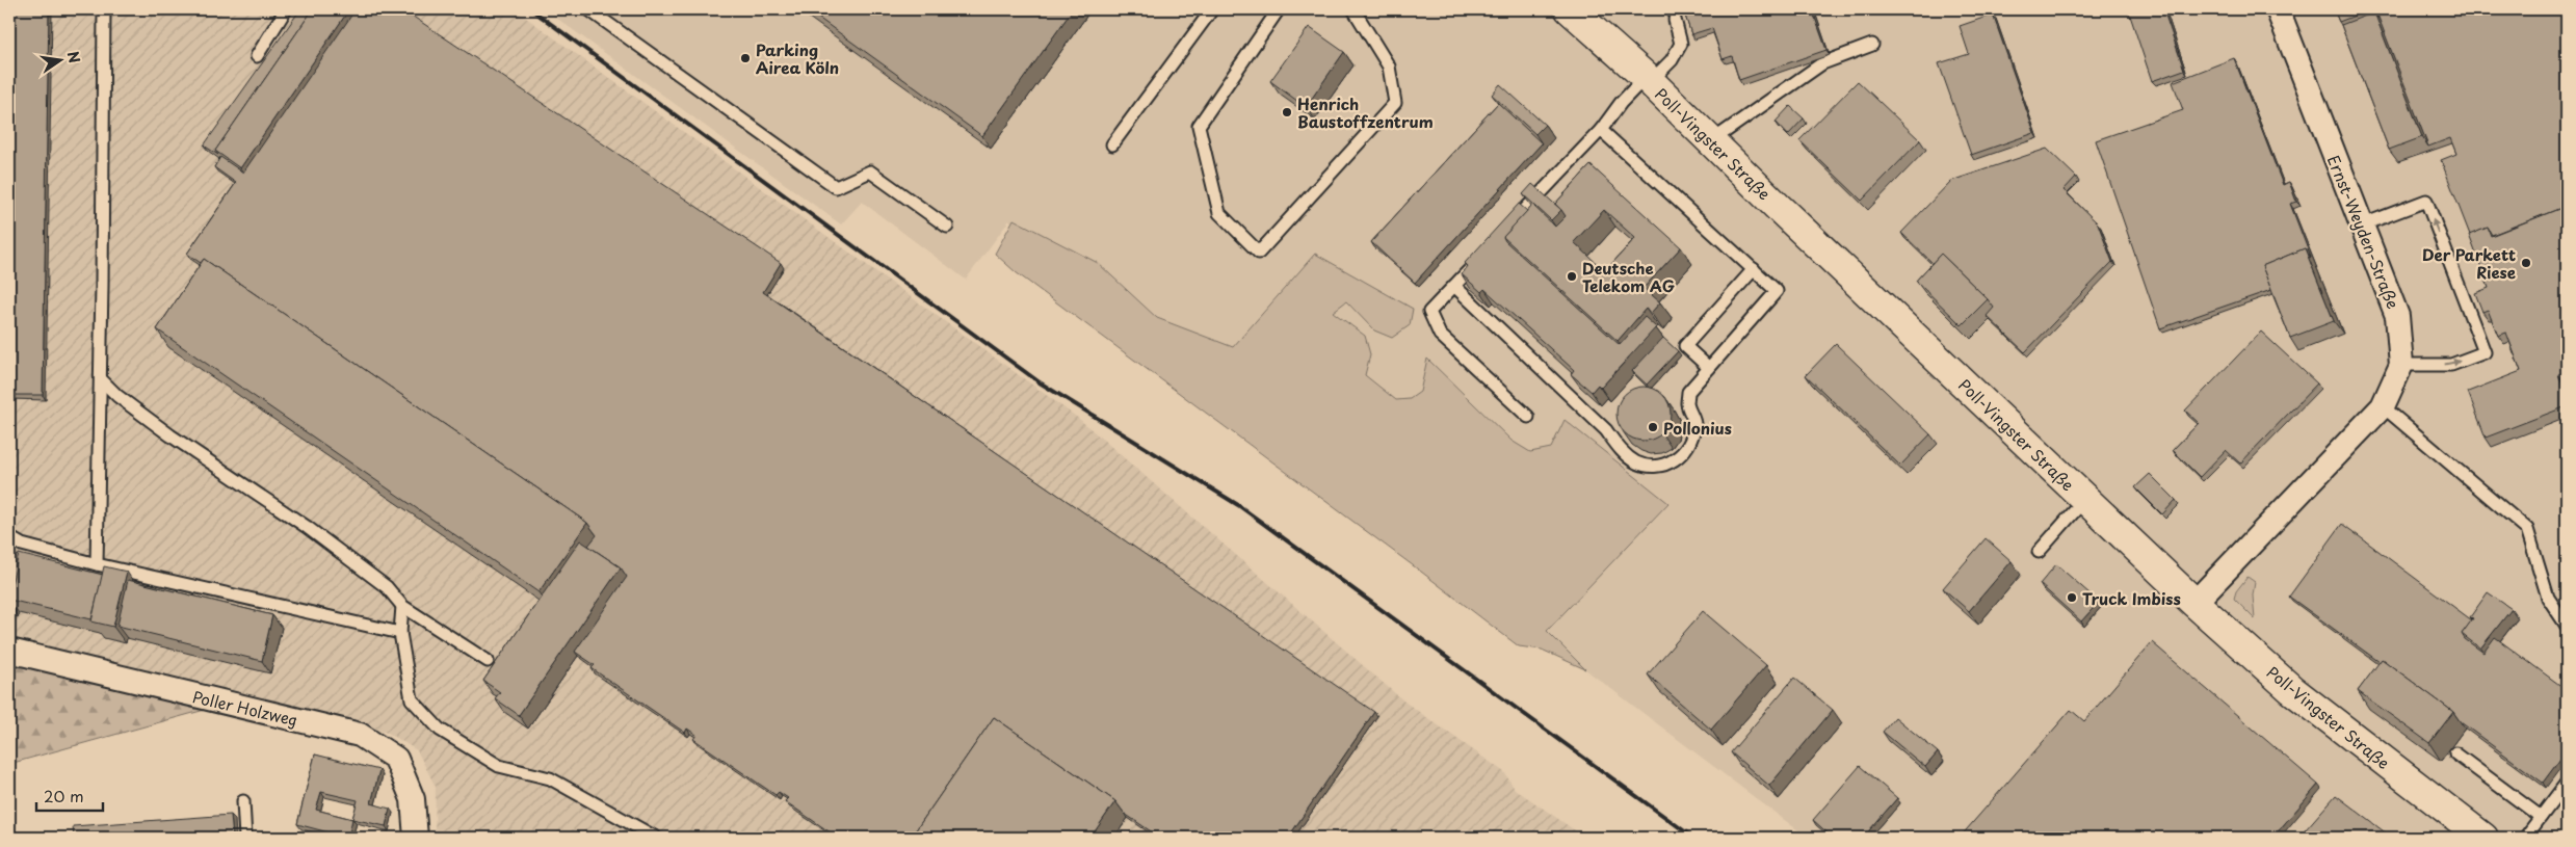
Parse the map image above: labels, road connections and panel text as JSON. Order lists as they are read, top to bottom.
{
  "streets": {
    "street": ["Poll-Vingster Straße", "Ernst-Weyden-Straße", "Poller Holzweg"]
  },
  "crossings": [
    ["Poll-Vingster Straße", "Ernst-Weyden-Straße"]
  ],
  "places": [
    "Parking Airea Köln",
    "Henrich Baustoffzentrum",
    "Der Parkett Riese",
    "Deutsche Telekom AG",
    "Pollonius",
    "Truck Imbiss"
  ],
  "scale_bar": "20 m",
  "north": "right"
}
